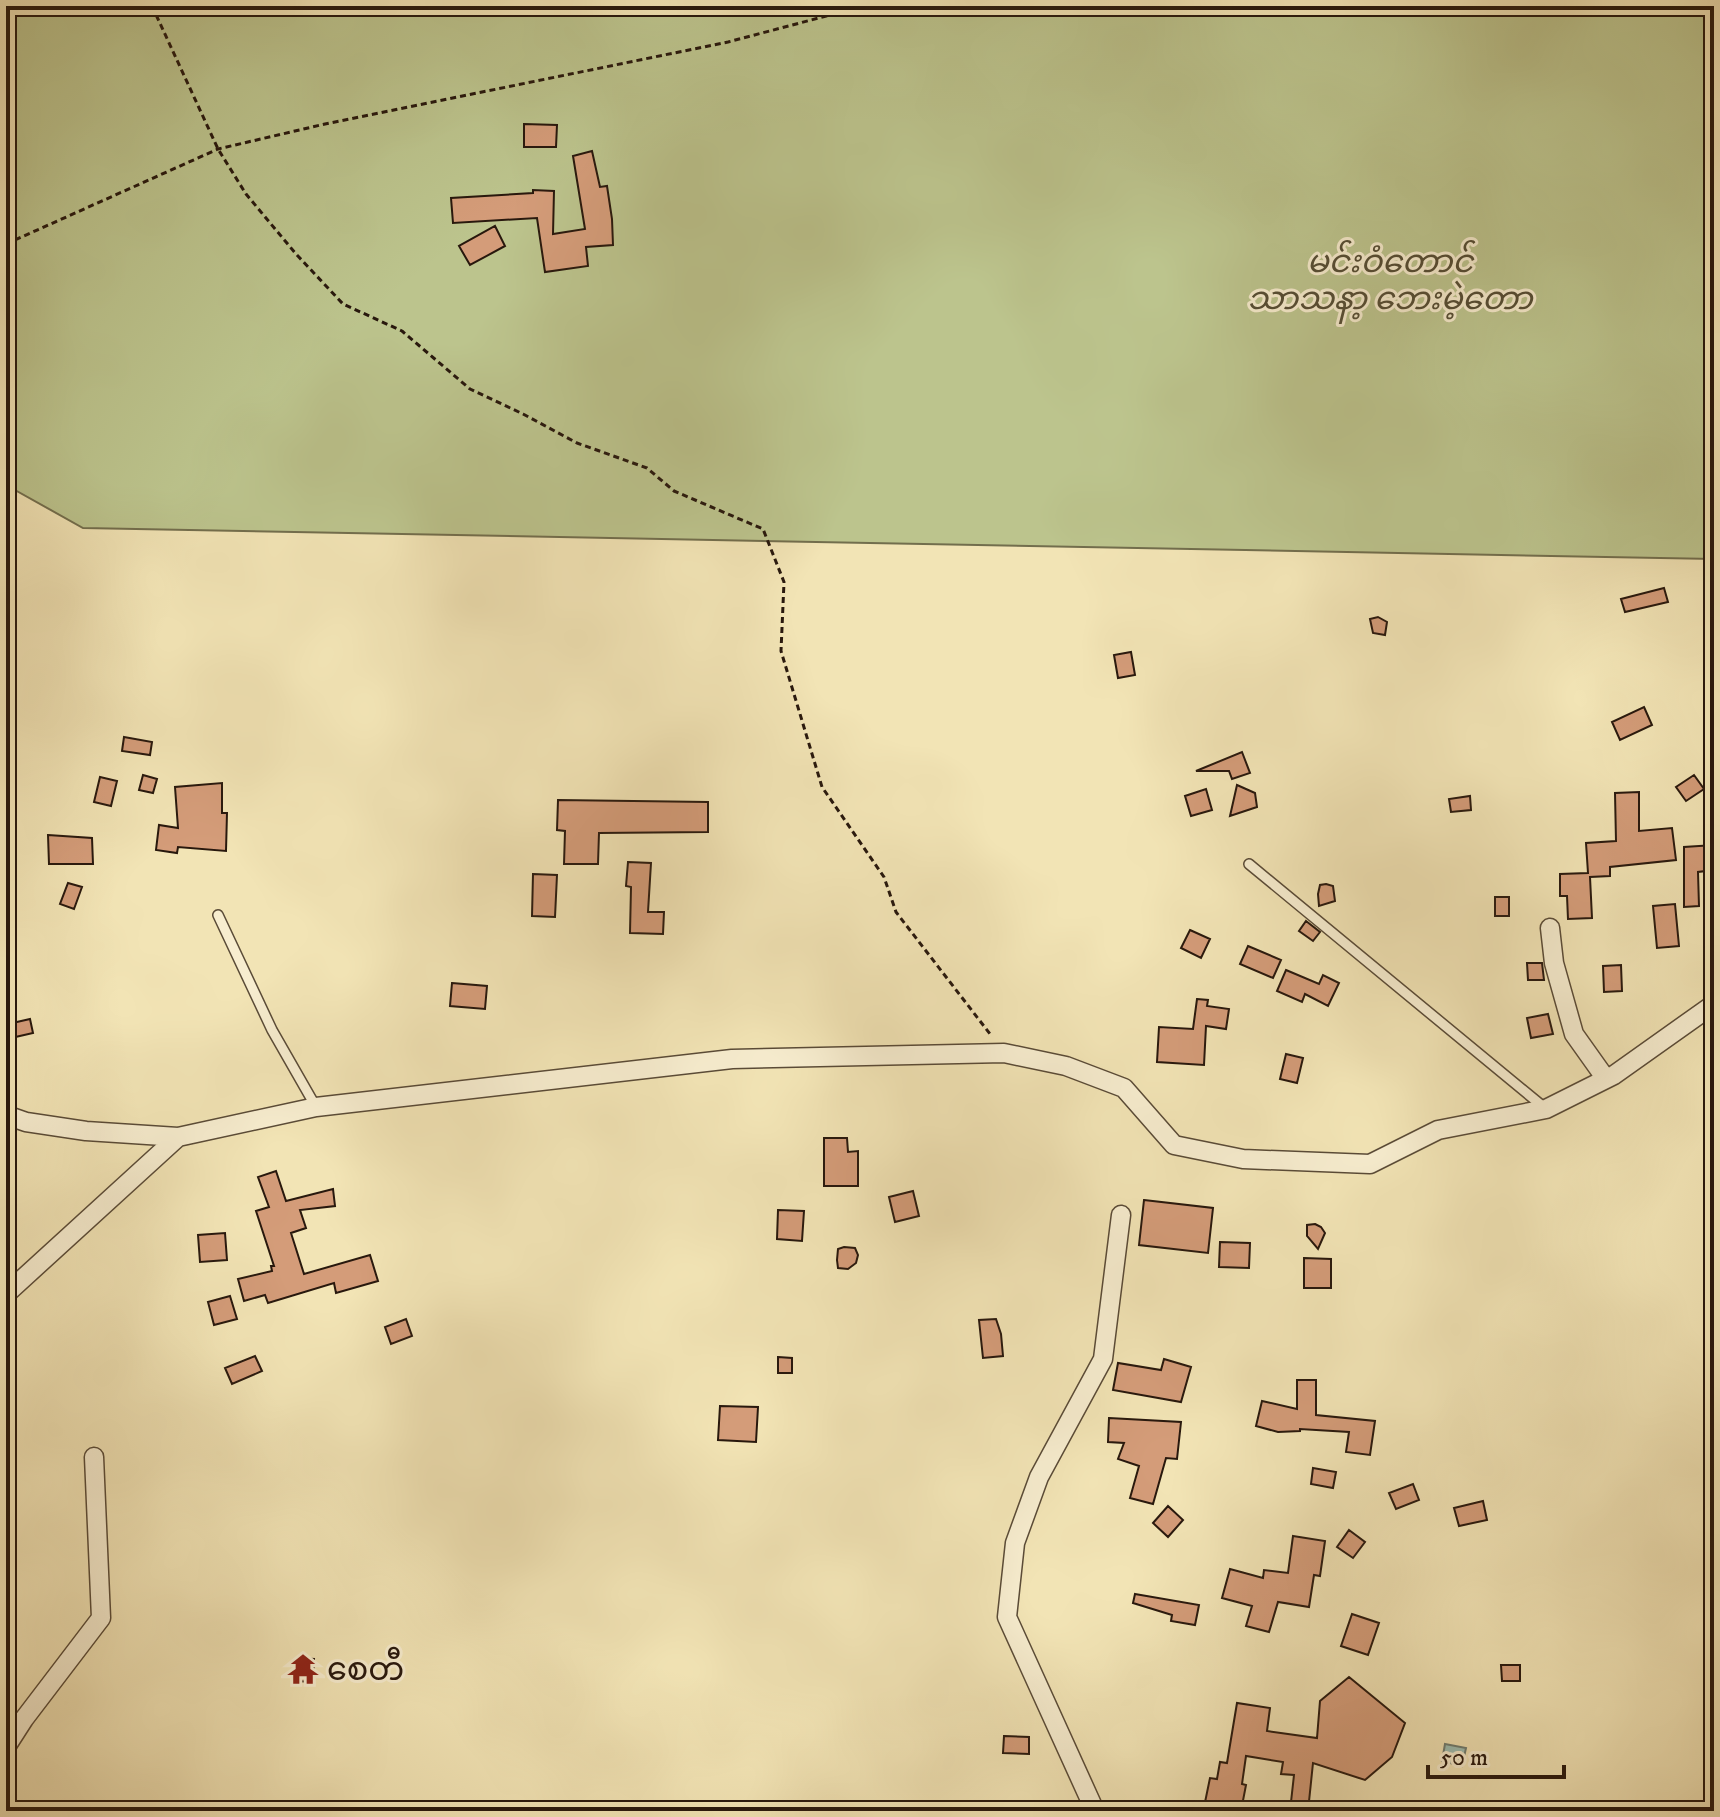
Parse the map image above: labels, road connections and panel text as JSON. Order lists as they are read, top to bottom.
{
  "parks": ["မင်းဝံတောင် သာသနာ့ ‌ဘေးမဲ့တော"],
  "places": {
    "temple": ["စေတီ"]
  },
  "scale_bar": "50 m"
}
